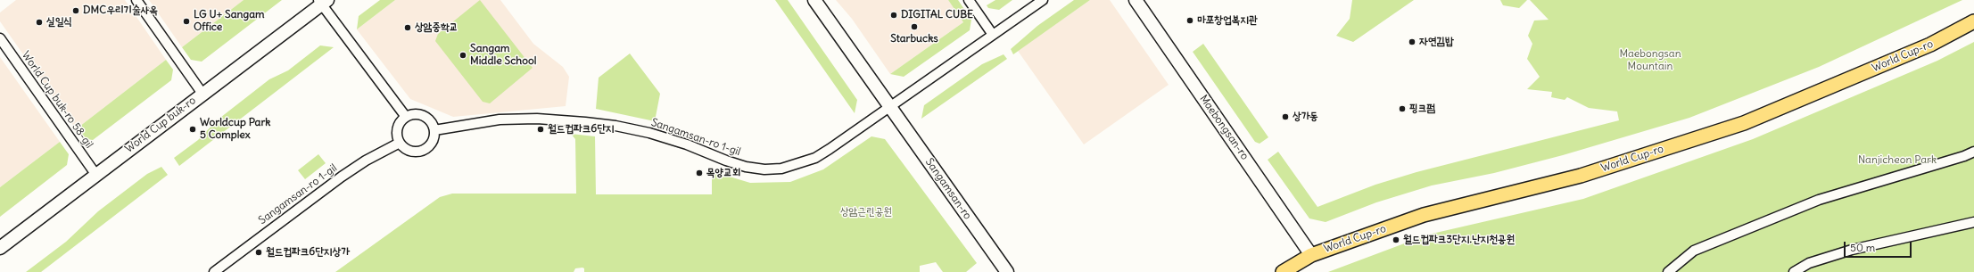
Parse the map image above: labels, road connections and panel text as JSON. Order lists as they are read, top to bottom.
{
  "streets": {
    "main road": [
      "World Cup-ro",
      "World Cup buk-ro",
      "Maebongsan-ro",
      "Sangamsan-ro"
    ],
    "street": ["World Cup buk-ro 58-gil", "Sangamsan-ro 1-gil"]
  },
  "crossings": [
    ["World Cup-ro", "Maebongsan-ro"],
    ["World Cup buk-ro 58-gil", "World Cup buk-ro"],
    ["World Cup buk-ro", "Sangamsan-ro 1-gil"],
    ["Sangamsan-ro 1-gil", "Sangamsan-ro"]
  ],
  "parks": ["Maebongsan Mountain", "Nanjicheon Park", "상암근린공원"],
  "places": [
    "DMC우리기술사옥",
    "DIGITAL CUBE",
    "마포창업복지관",
    "LG U+ Sangam Office",
    "실일식",
    "Starbucks",
    "상암중학교",
    "자연김밥",
    "Sangam Middle School",
    "핑크펌",
    "상가동",
    "Worldcup Park 5 Complex",
    "월드컵파크6단지",
    "목양교회",
    "월드컵파크3단지.난지천공원",
    "월드컵파크6단지상가"
  ],
  "scale_bar": "50 m"
}
